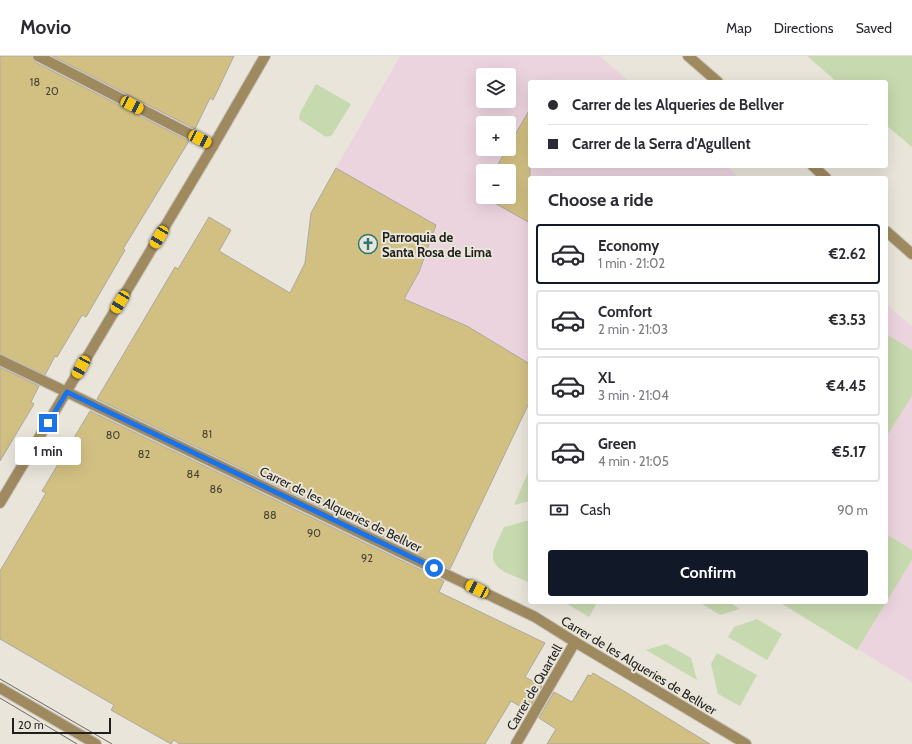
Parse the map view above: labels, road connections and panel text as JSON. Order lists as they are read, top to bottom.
{
  "streets": {
    "street": ["Carrer de les Alqueries de Bellver", "Carrer de Quartell"]
  },
  "crossings": [
    ["Carrer de les Alqueries de Bellver", "Carrer de Quartell"]
  ],
  "places": {
    "church": ["Parroquia de Santa Rosa de Lima"]
  },
  "house_numbers": [
    "18",
    "20",
    "81",
    "80",
    "82",
    "84",
    "86",
    "88",
    "90",
    "92"
  ],
  "scale_bar": "20 m",
  "page": {
    "header": "Movio",
    "nav": ["Map", "Directions", "Saved"],
    "map_buttons": ["+", "−"],
    "banner": ["Carrer de les Alqueries de Bellver", "Carrer de la Serra d'Agullent"],
    "heading": "Choose a ride",
    "list": [
      {
        "name": "Economy",
        "note": "1 min · 21:02",
        "value": "€2.62"
      },
      {
        "name": "Comfort",
        "note": "2 min · 21:03",
        "value": "€3.53"
      },
      {
        "name": "XL",
        "note": "3 min · 21:04",
        "value": "€4.45"
      },
      {
        "name": "Green",
        "note": "4 min · 21:05",
        "value": "€5.17"
      }
    ],
    "bubble": "1 min",
    "pay": ["Cash", "90 m"],
    "buttons": "Confirm",
    "scale": "20 m"
  }
}
